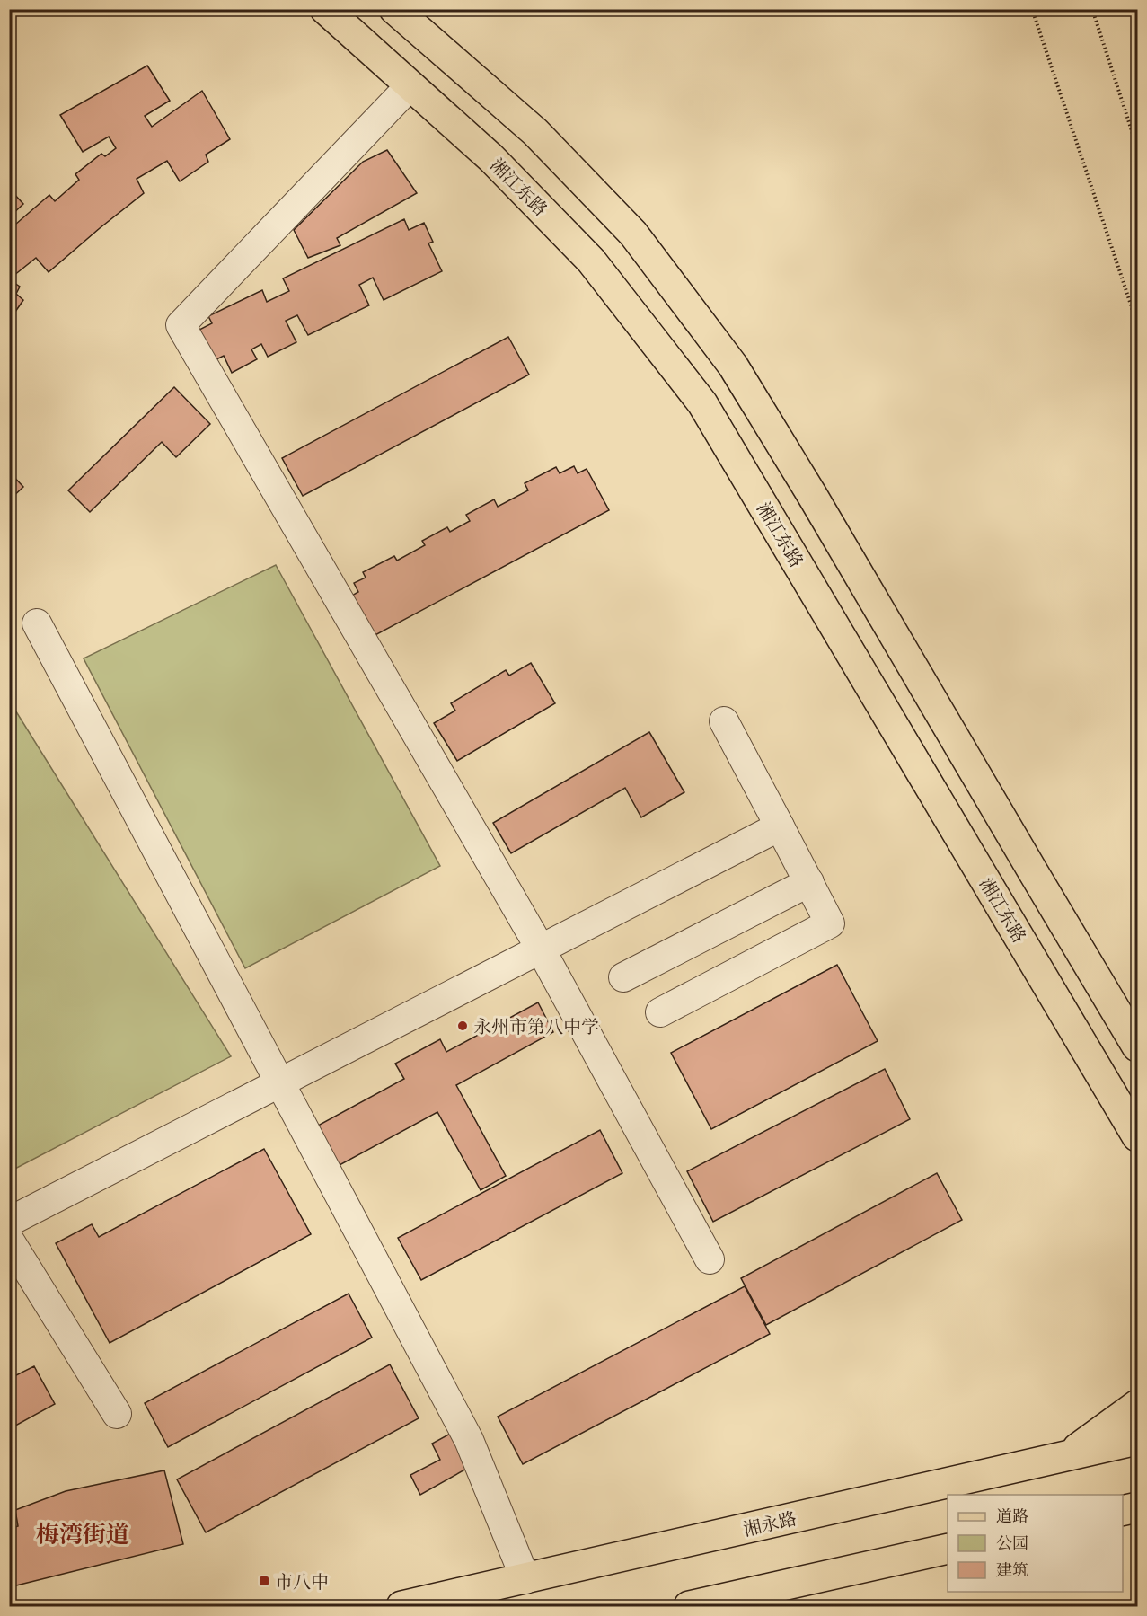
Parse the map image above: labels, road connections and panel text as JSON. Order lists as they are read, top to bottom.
{
  "streets": {
    "main road": ["湘江东路", "湘永路"]
  },
  "districts": ["梅湾街道"],
  "places": {
    "other": ["永州市第八中学"],
    "transit": ["市八中"]
  },
  "legend": ["道路", "公园", "建筑"]
}
